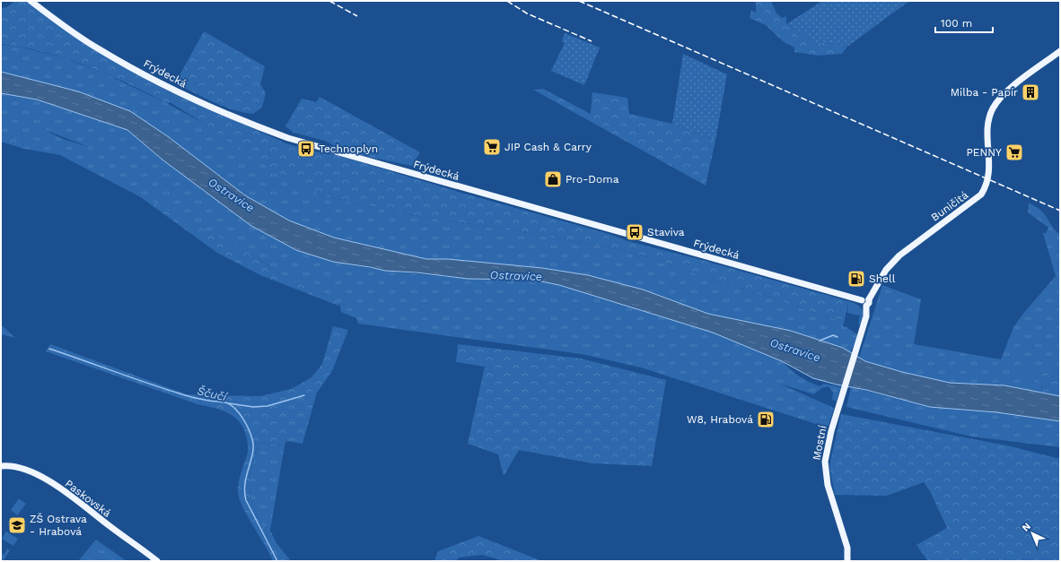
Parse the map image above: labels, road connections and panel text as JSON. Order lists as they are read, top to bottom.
{
  "streets": {
    "main road": [
      "Frýdecká",
      "Buničitá",
      "Mostní",
      "Paskovská"
    ]
  },
  "crossings": [
    ["Frýdecká", "Buničitá"],
    ["Frýdecká", "Mostní"],
    ["Buničitá", "Mostní"]
  ],
  "water": ["Ostravice", "Ščučí"],
  "places": {
    "building": ["Milba - Papír"],
    "supermarket": ["JIP Cash & Carry", "PENNY"],
    "bus stop": ["Technoplyn", "Staviva"],
    "shop": ["Pro-Doma"],
    "fuel station": ["Shell", "W8, Hrabová"],
    "school or university": ["ZŠ Ostrava - Hrabová"]
  },
  "scale_bar": "100 m",
  "north": "top left"
}
